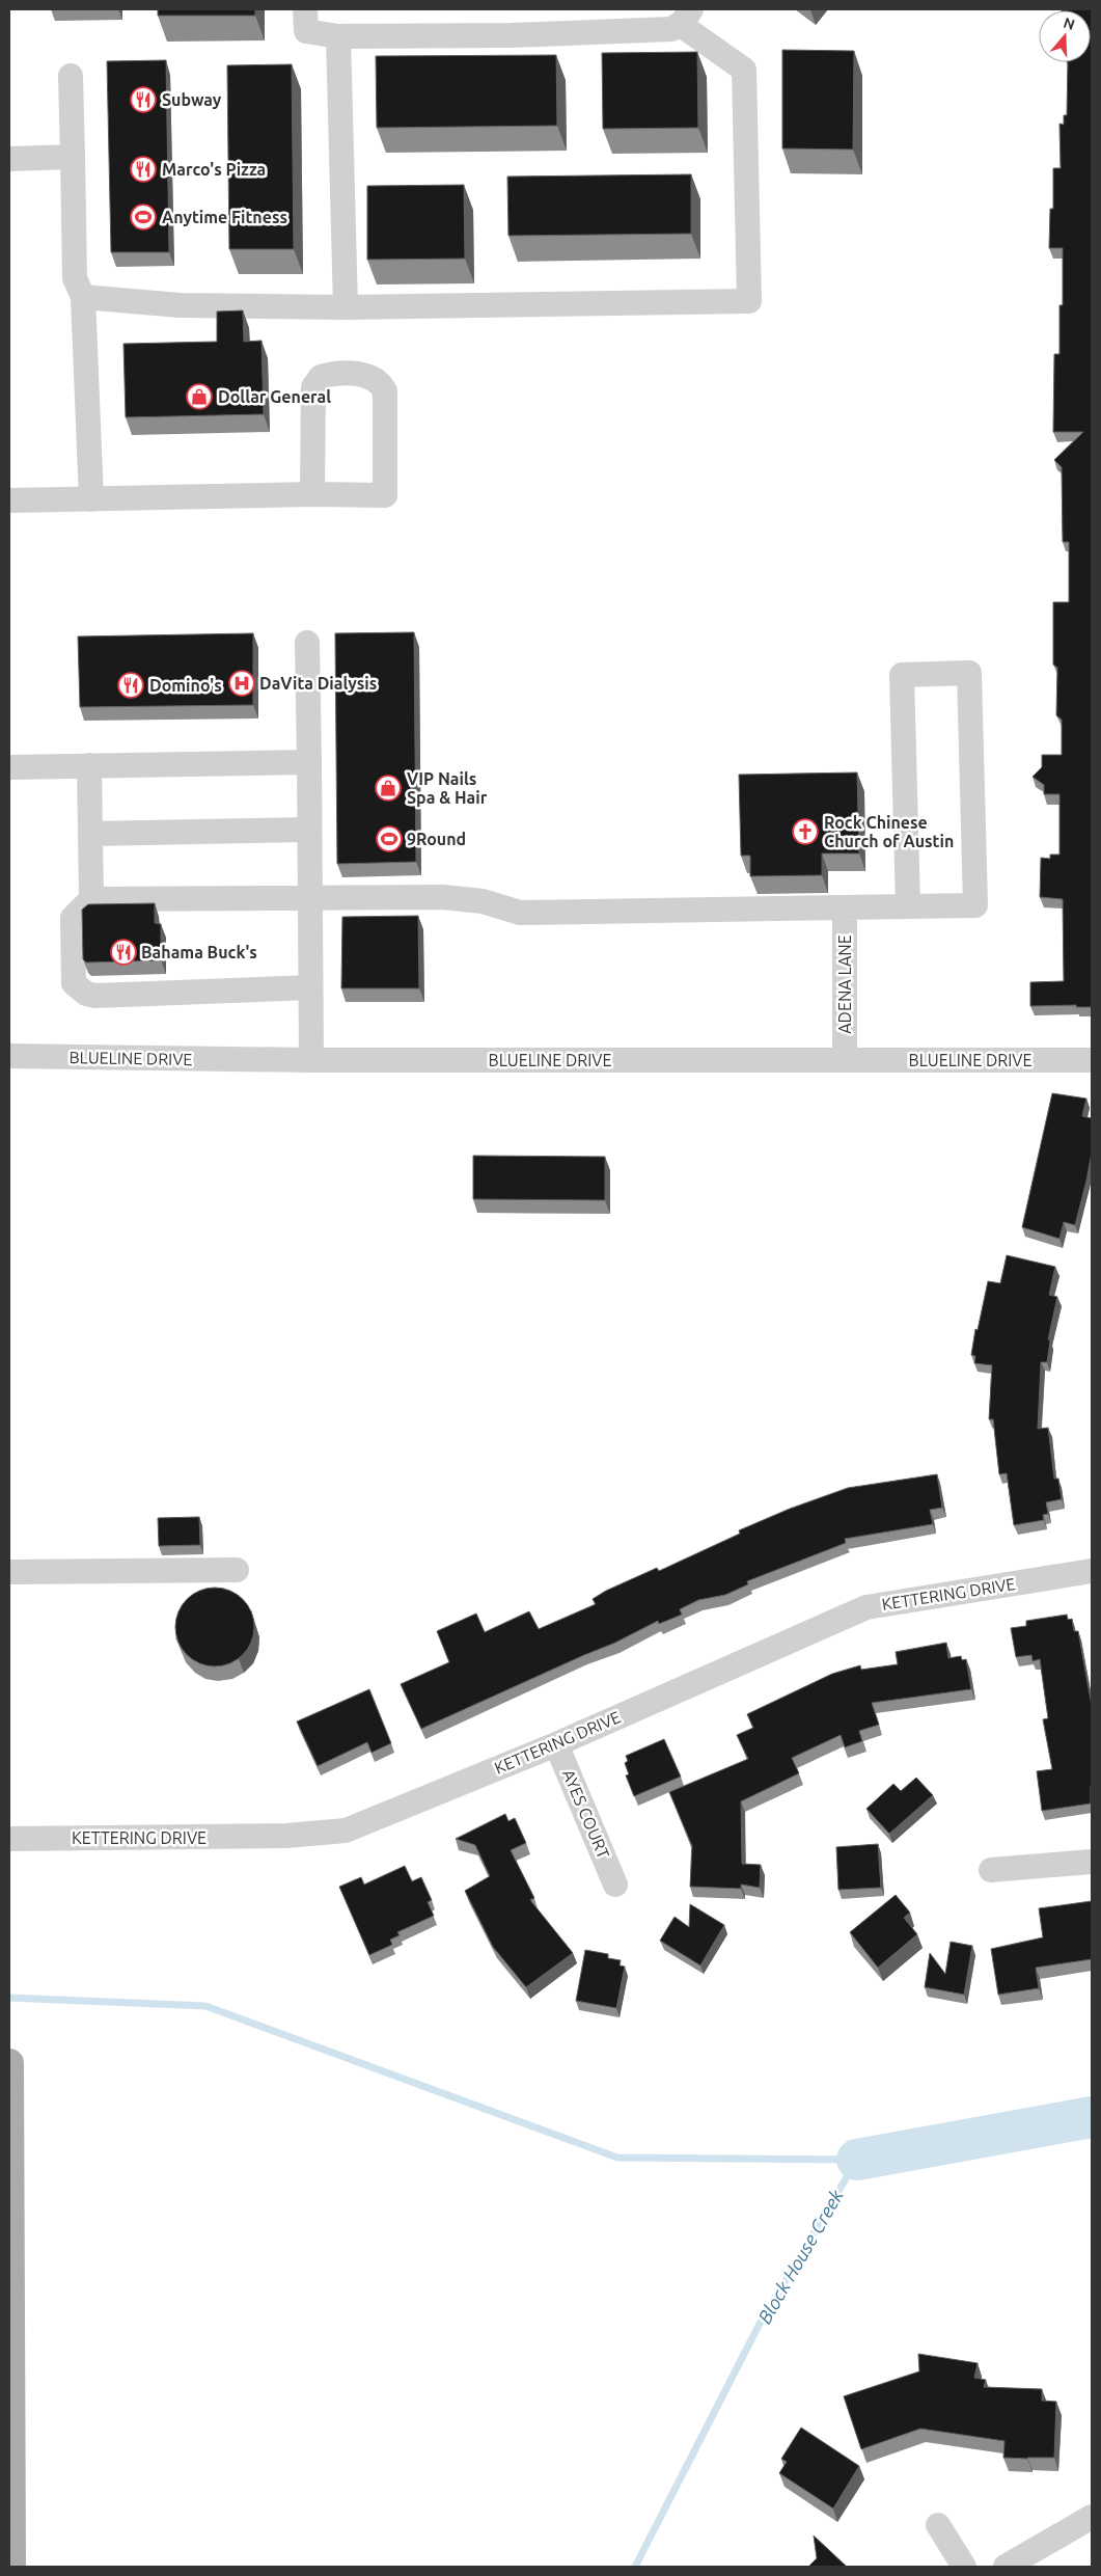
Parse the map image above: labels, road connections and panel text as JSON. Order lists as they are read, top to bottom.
{
  "streets": {
    "street": [
      "ADENA LANE",
      "BLUELINE DRIVE",
      "KETTERING DRIVE",
      "AYES COURT"
    ]
  },
  "crossings": [
    ["ADENA LANE", "BLUELINE DRIVE"],
    ["KETTERING DRIVE", "AYES COURT"]
  ],
  "water": ["Block House Creek"],
  "places": {
    "restaurant": [
      "Subway",
      "Marco's Pizza",
      "Domino's",
      "Bahama Buck's"
    ],
    "sports": ["Anytime Fitness", "9Round"],
    "shop": ["Dollar General", "VIP Nails Spa & Hair"],
    "hospital": ["DaVita Dialysis"],
    "church": ["Rock Chinese Church of Austin"]
  },
  "north": "top"
}
